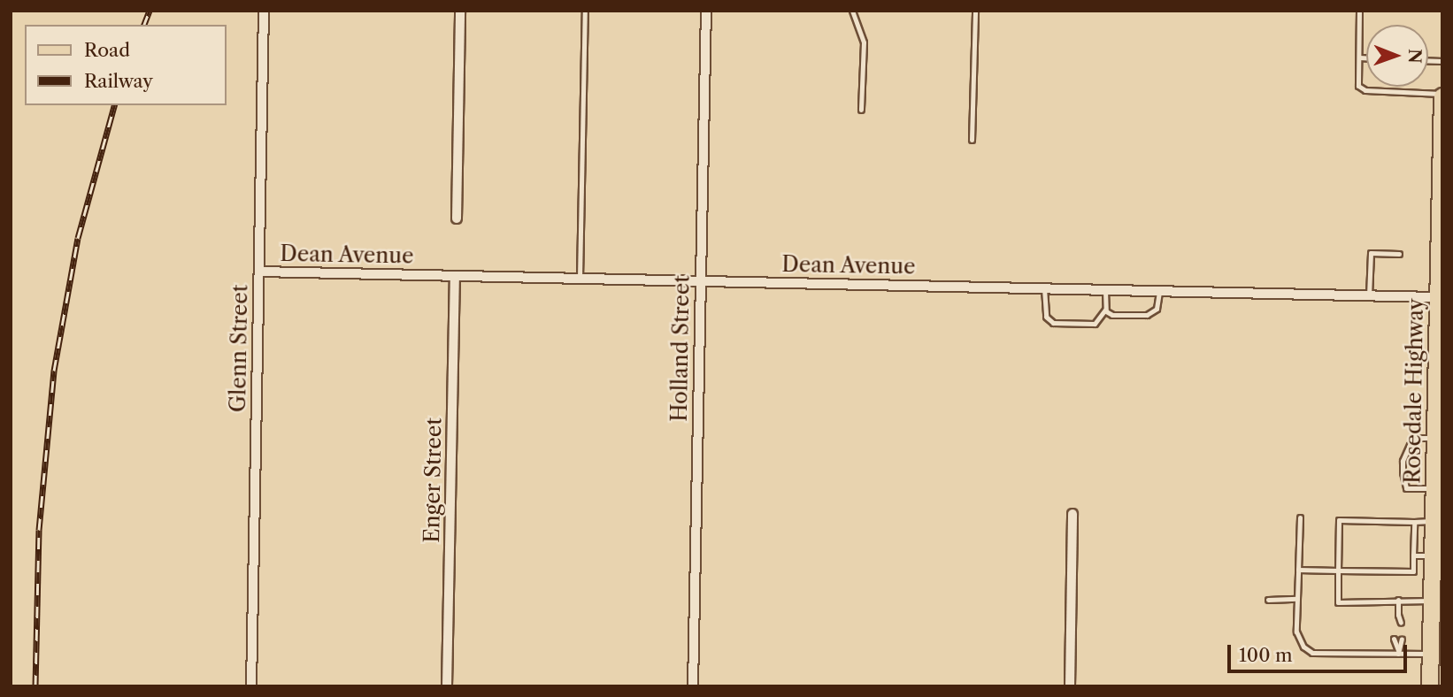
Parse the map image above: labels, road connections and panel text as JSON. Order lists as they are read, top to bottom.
{
  "streets": {
    "main road": ["Rosedale Highway"],
    "street": [
      "Dean Avenue",
      "Glenn Street",
      "Holland Street",
      "Enger Street"
    ]
  },
  "crossings": [
    ["Dean Avenue", "Glenn Street"],
    ["Dean Avenue", "Holland Street"],
    ["Dean Avenue", "Rosedale Highway"],
    ["Dean Avenue", "Enger Street"]
  ],
  "legend": ["Road", "Railway"],
  "scale_bar": "100 m",
  "north": "right"
}
